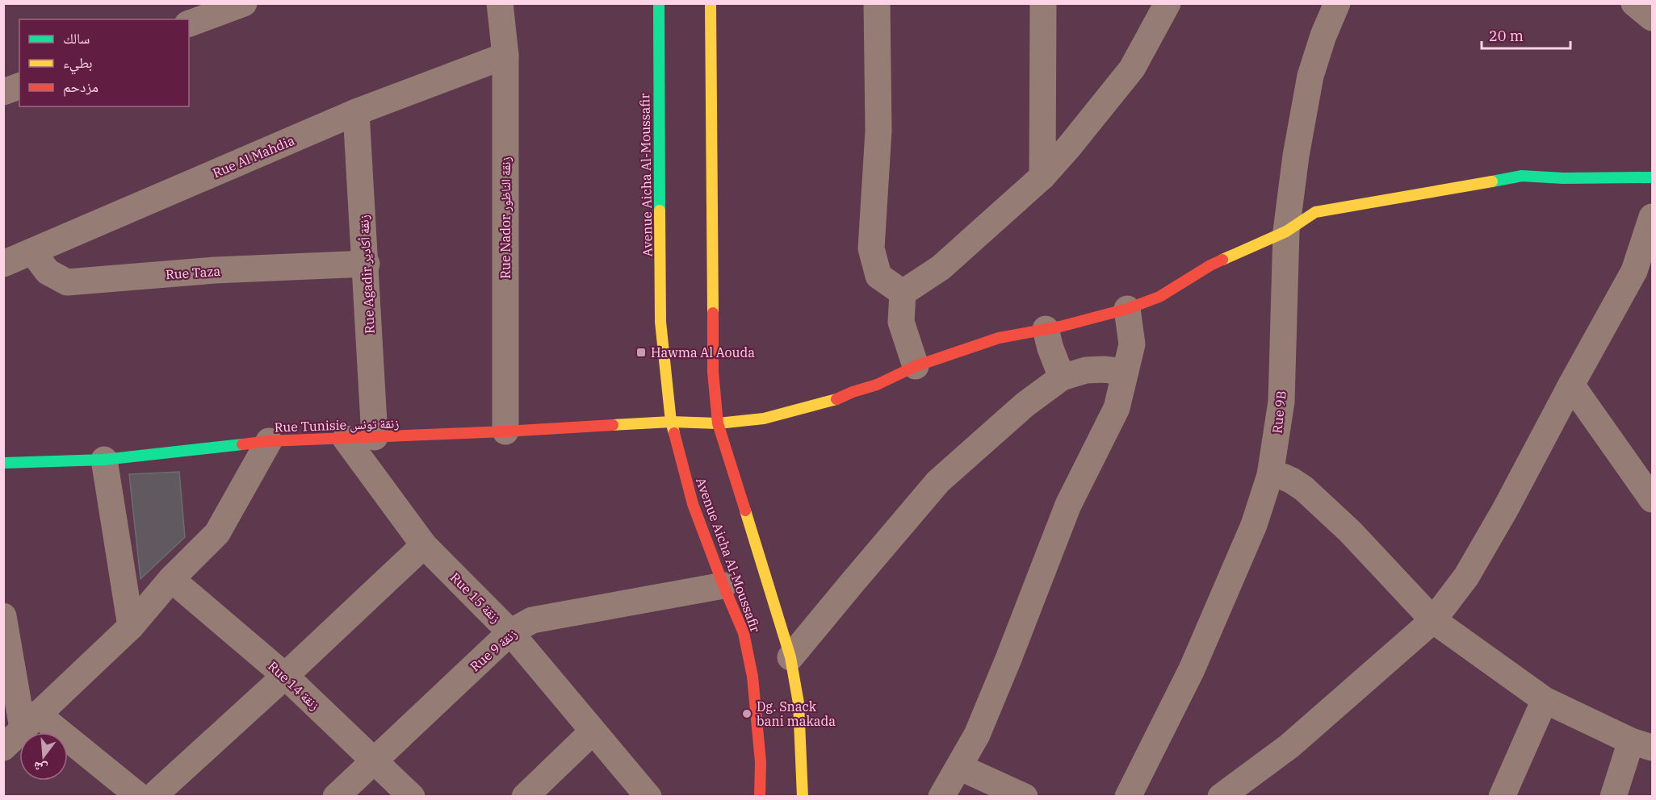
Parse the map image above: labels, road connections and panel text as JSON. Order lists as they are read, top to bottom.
{
  "streets": {
    "street": [
      "Rue Al Mahdia",
      "Avenue Aicha Al-Moussafir",
      "Rue Nador زنقة الناظور",
      "Rue Taza",
      "Rue Agadir زنقة أكادير",
      "Rue 9B",
      "Rue Tunisie زنقة تونس",
      "Rue 15 زنقة",
      "Rue 9 زنقة",
      "Rue 14 زنقة"
    ]
  },
  "crossings": [
    ["Rue Al Mahdia", "Rue Nador زنقة الناظور"],
    ["Rue Al Mahdia", "Rue Taza"],
    ["Rue Al Mahdia", "Rue Agadir زنقة أكادير"],
    ["Avenue Aicha Al-Moussafir", "Rue Tunisie زنقة تونس"],
    ["Avenue Aicha Al-Moussafir", "Rue 9 زنقة"],
    ["Rue Nador زنقة الناظور", "Rue Tunisie زنقة تونس"],
    ["Rue Taza", "Rue Agadir زنقة أكادير"],
    ["Rue Agadir زنقة أكادير", "Rue Tunisie زنقة تونس"],
    ["Rue 9B", "Rue Tunisie زنقة تونس"],
    ["Rue Tunisie زنقة تونس", "Rue 15 زنقة"],
    ["Rue 15 زنقة", "Rue 9 زنقة"],
    ["Rue 9 زنقة", "Rue 14 زنقة"]
  ],
  "places": {
    "transit": ["Hawma Al Aouda"],
    "other": ["Dg. Snack bani makada"]
  },
  "legend": ["سالك", "بطيء", "مزدحم"],
  "scale_bar": "20 m",
  "north": "bottom"
}
